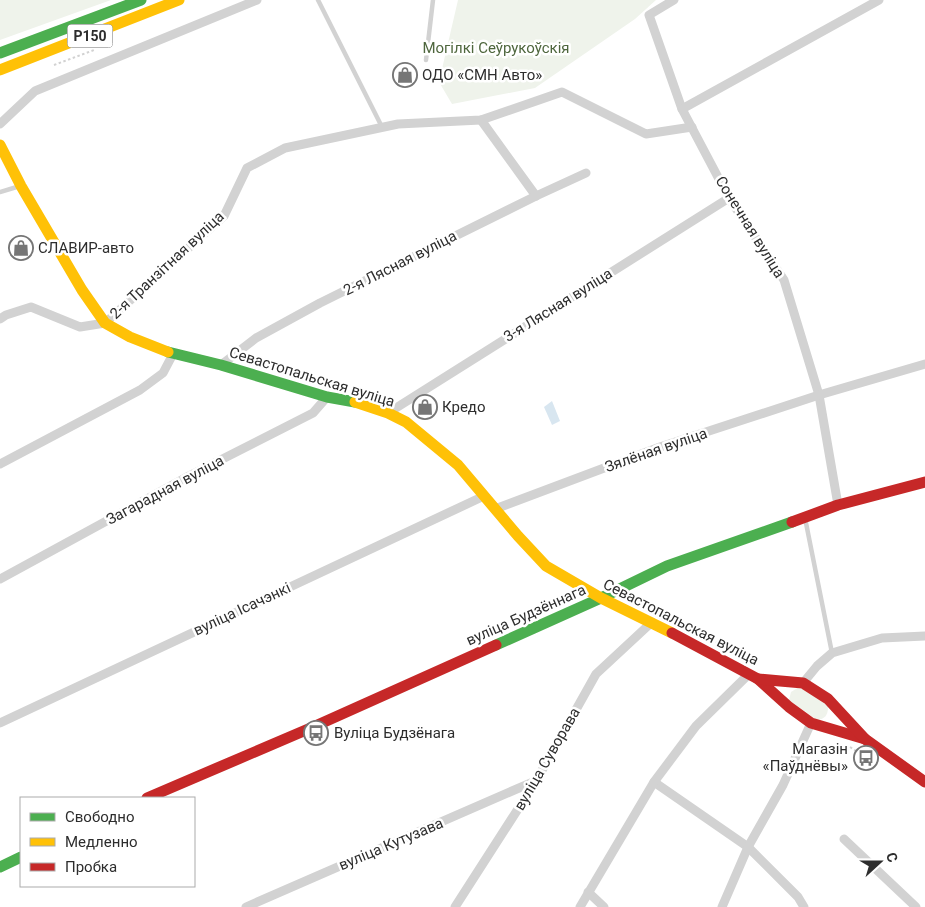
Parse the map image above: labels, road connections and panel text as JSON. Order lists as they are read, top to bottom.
{
  "streets": {
    "street": [
      "Р150",
      "Сонечная вуліца",
      "2-я Лясная вуліца",
      "2-я Транзітная вуліца",
      "3-я Лясная вуліца",
      "Севастопальская вуліца",
      "Зялёная вуліца",
      "Загарадная вуліца",
      "вуліца Ісачэнкі",
      "вуліца Будзённага",
      "вуліца Суворава",
      "вуліца Кутузава"
    ]
  },
  "crossings": [
    ["Сонечная вуліца", "2-я Транзітная вуліца"],
    ["Сонечная вуліца", "3-я Лясная вуліца"],
    ["Сонечная вуліца", "Зялёная вуліца"],
    ["Сонечная вуліца", "вуліца Будзённага"],
    ["2-я Лясная вуліца", "Севастопальская вуліца"],
    ["2-я Транзітная вуліца", "Севастопальская вуліца"],
    ["3-я Лясная вуліца", "Севастопальская вуліца"],
    ["Севастопальская вуліца", "Зялёная вуліца"],
    ["Севастопальская вуліца", "Загарадная вуліца"],
    ["Севастопальская вуліца", "вуліца Ісачэнкі"],
    ["Севастопальская вуліца", "вуліца Будзённага"],
    ["Севастопальская вуліца", "вуліца Суворава"],
    ["вуліца Суворава", "вуліца Кутузава"]
  ],
  "parks": ["Могілкі Сеўрукоўскія"],
  "places": {
    "shop": ["ОДО «СМН Авто»", "СЛАВИР-авто", "Кредо"],
    "bus stop": ["Вуліца Будзёнага", "Магазін «Паўднёвы»"]
  },
  "legend": ["Свободно", "Медленно", "Пробка"],
  "north": "right"
}
